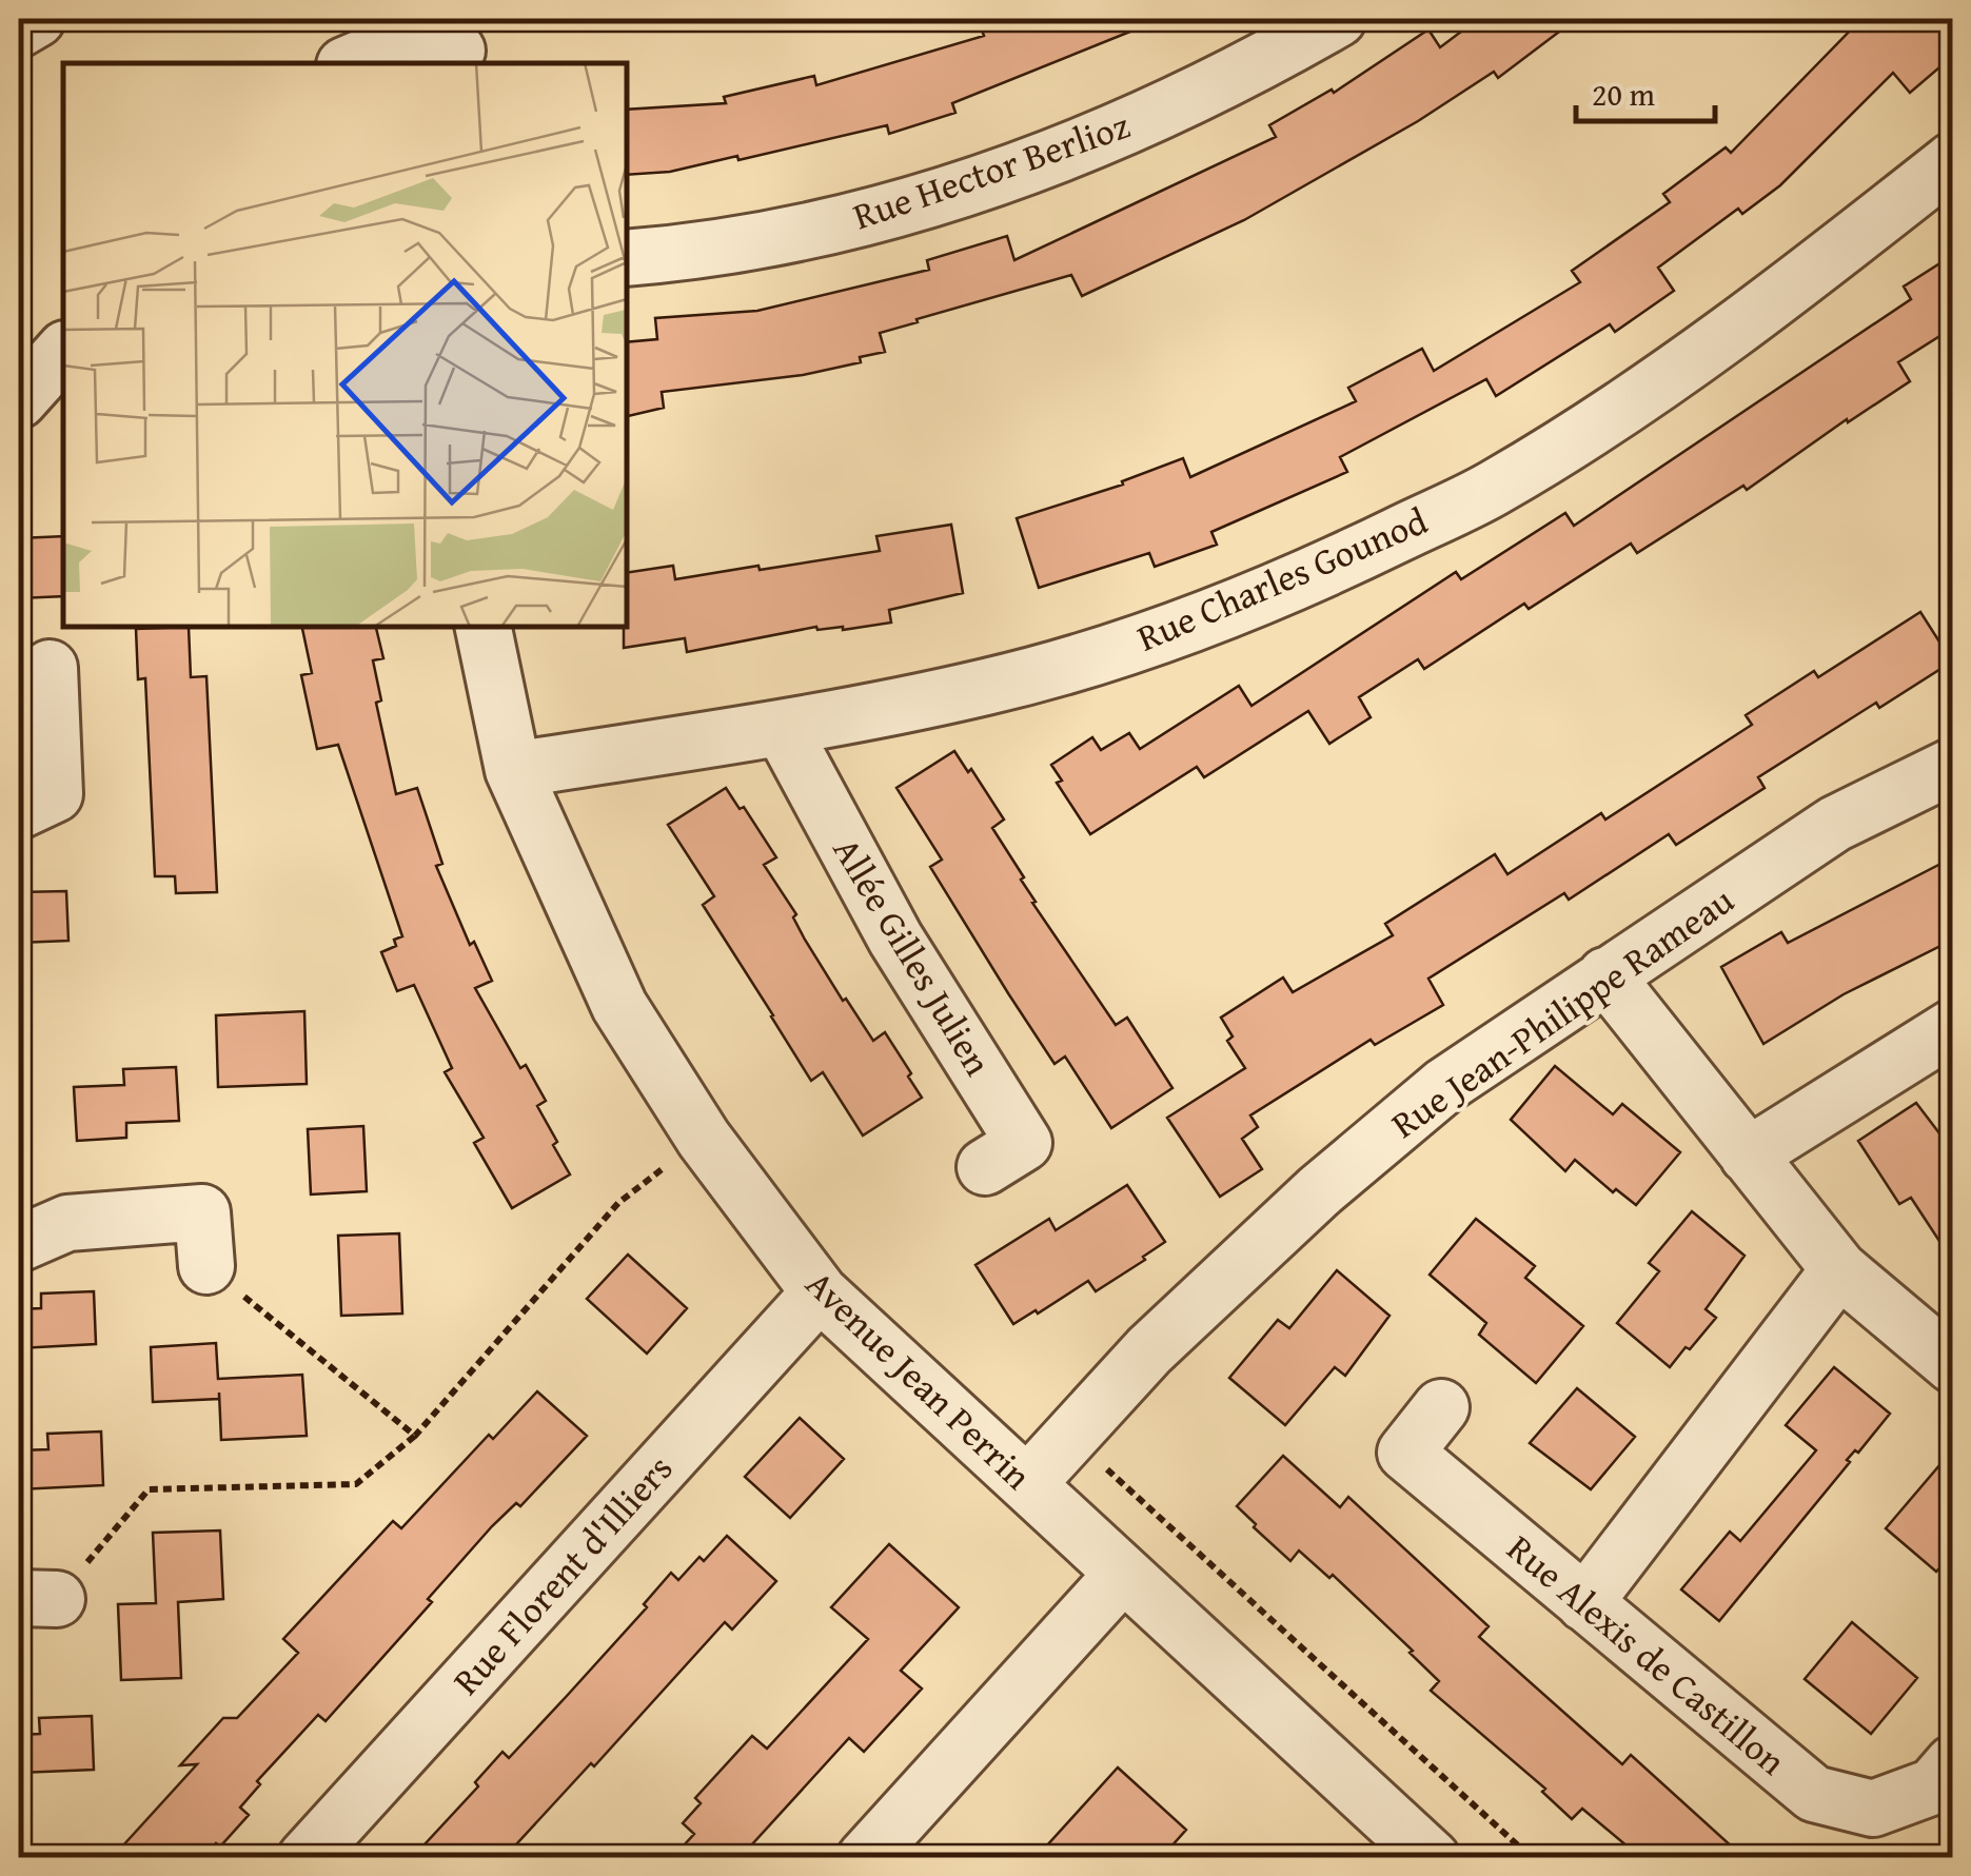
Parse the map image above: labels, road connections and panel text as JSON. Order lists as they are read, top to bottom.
{
  "streets": {
    "street": [
      "Rue Hector Berlioz",
      "Rue Charles Gounod",
      "Allée Gilles Julien",
      "Rue Jean-Philippe Rameau",
      "Avenue Jean Perrin",
      "Rue Florent d'Illiers",
      "Rue Alexis de Castillon"
    ]
  },
  "crossings": [
    ["Rue Charles Gounod", "Allée Gilles Julien"],
    ["Rue Charles Gounod", "Avenue Jean Perrin"],
    ["Rue Jean-Philippe Rameau", "Avenue Jean Perrin"],
    ["Avenue Jean Perrin", "Rue Florent d'Illiers"]
  ],
  "scale_bar": "20 m"
}
